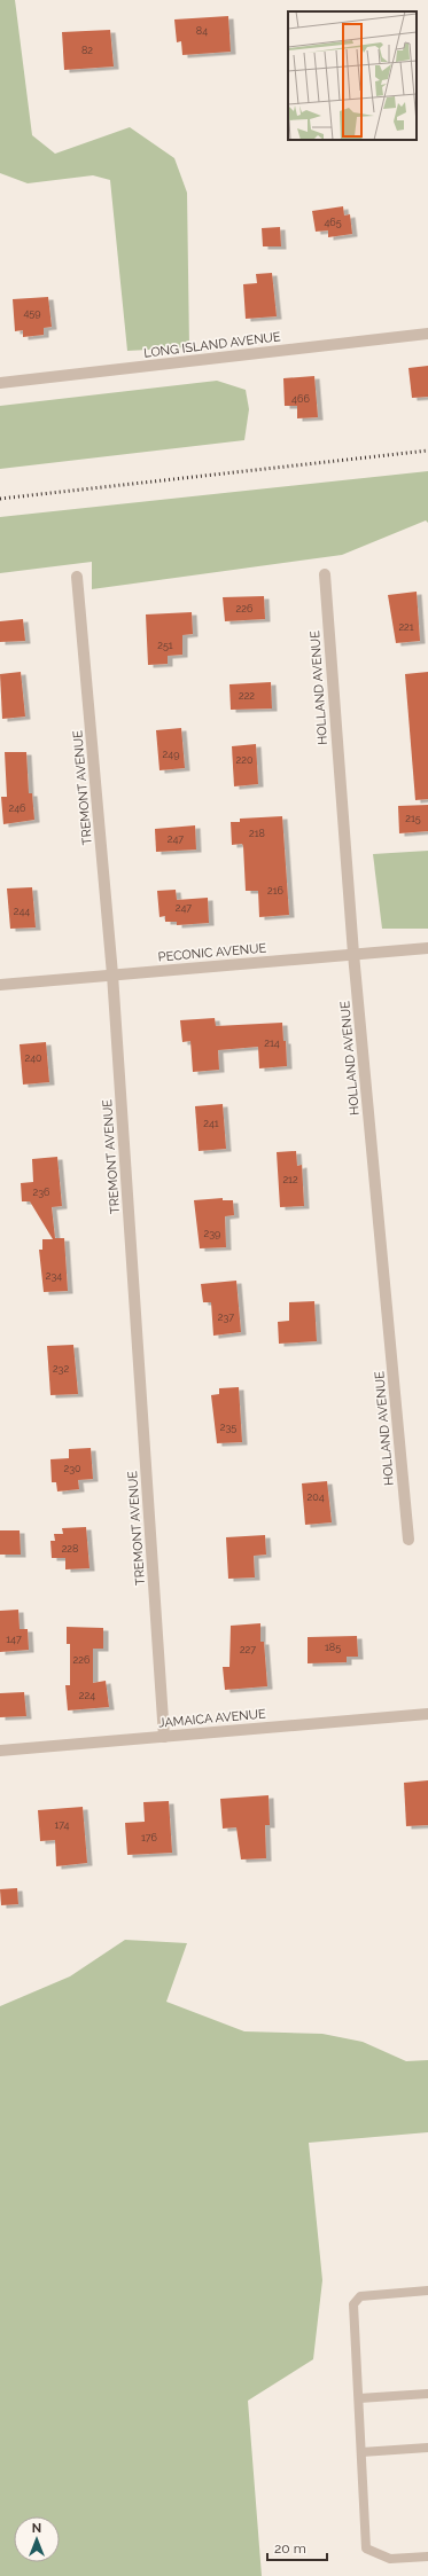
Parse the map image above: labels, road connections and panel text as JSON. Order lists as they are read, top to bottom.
{
  "streets": {
    "street": [
      "LONG ISLAND AVENUE",
      "HOLLAND AVENUE",
      "TREMONT AVENUE",
      "PECONIC AVENUE",
      "JAMAICA AVENUE"
    ]
  },
  "crossings": [
    ["HOLLAND AVENUE", "PECONIC AVENUE"],
    ["TREMONT AVENUE", "PECONIC AVENUE"],
    ["TREMONT AVENUE", "JAMAICA AVENUE"]
  ],
  "house_numbers": [
    "84",
    "82",
    "465",
    "459",
    "466",
    "226",
    "221",
    "251",
    "222",
    "249",
    "220",
    "246",
    "215",
    "218",
    "247",
    "216",
    "247",
    "244",
    "214",
    "240",
    "241",
    "212",
    "236",
    "239",
    "234",
    "237",
    "232",
    "235",
    "230",
    "204",
    "228",
    "147",
    "185",
    "227",
    "226",
    "224",
    "174",
    "176"
  ],
  "scale_bar": "20 m",
  "north": "top"
}
